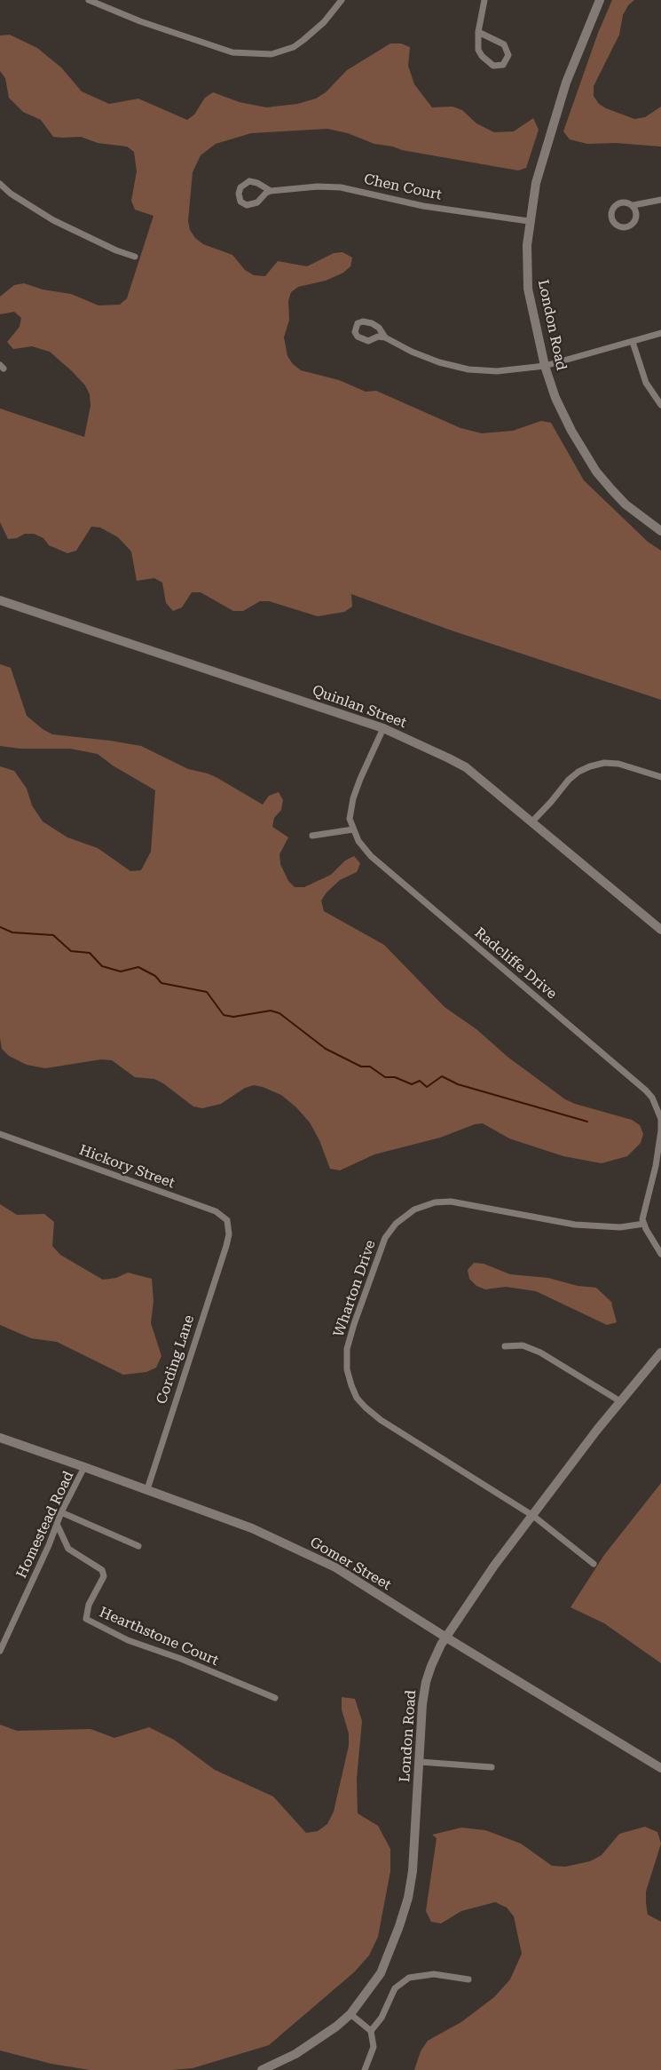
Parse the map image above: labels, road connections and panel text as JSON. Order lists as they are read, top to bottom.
{
  "streets": {
    "street": [
      "Chen Court",
      "London Road",
      "Quinlan Street",
      "Radcliffe Drive",
      "Hickory Street",
      "Wharton Drive",
      "Cording Lane",
      "Homestead Road",
      "Gomer Street",
      "Hearthstone Court"
    ]
  },
  "crossings": [
    ["Chen Court", "London Road"],
    ["London Road", "Wharton Drive"],
    ["London Road", "Gomer Street"],
    ["Radcliffe Drive", "Wharton Drive"],
    ["Hickory Street", "Cording Lane"],
    ["Cording Lane", "Gomer Street"],
    ["Homestead Road", "Gomer Street"],
    ["Homestead Road", "Hearthstone Court"]
  ]
}
